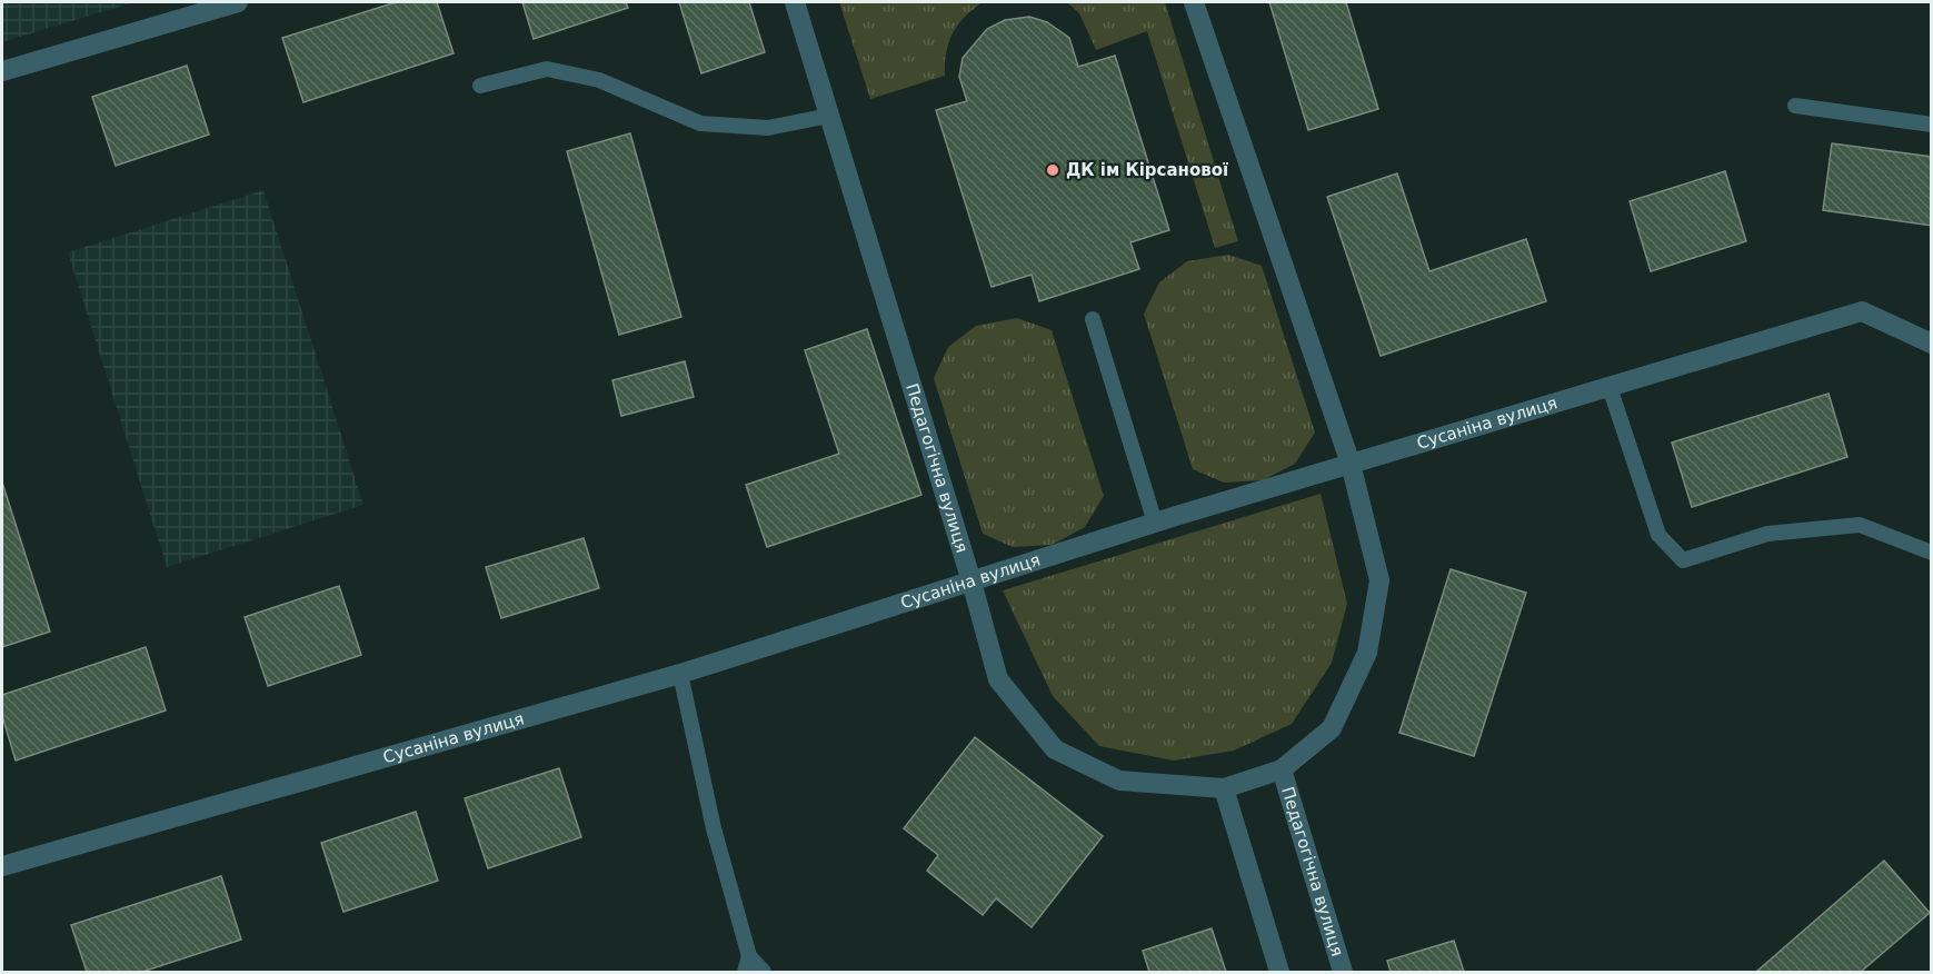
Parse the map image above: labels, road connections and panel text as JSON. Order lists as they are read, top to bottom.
{
  "streets": {
    "street": ["Сусаніна вулиця", "Педагогічна вулиця"]
  },
  "crossings": [
    ["Сусаніна вулиця", "Педагогічна вулиця"]
  ],
  "places": ["ДК ім Кірсанової"]
}
